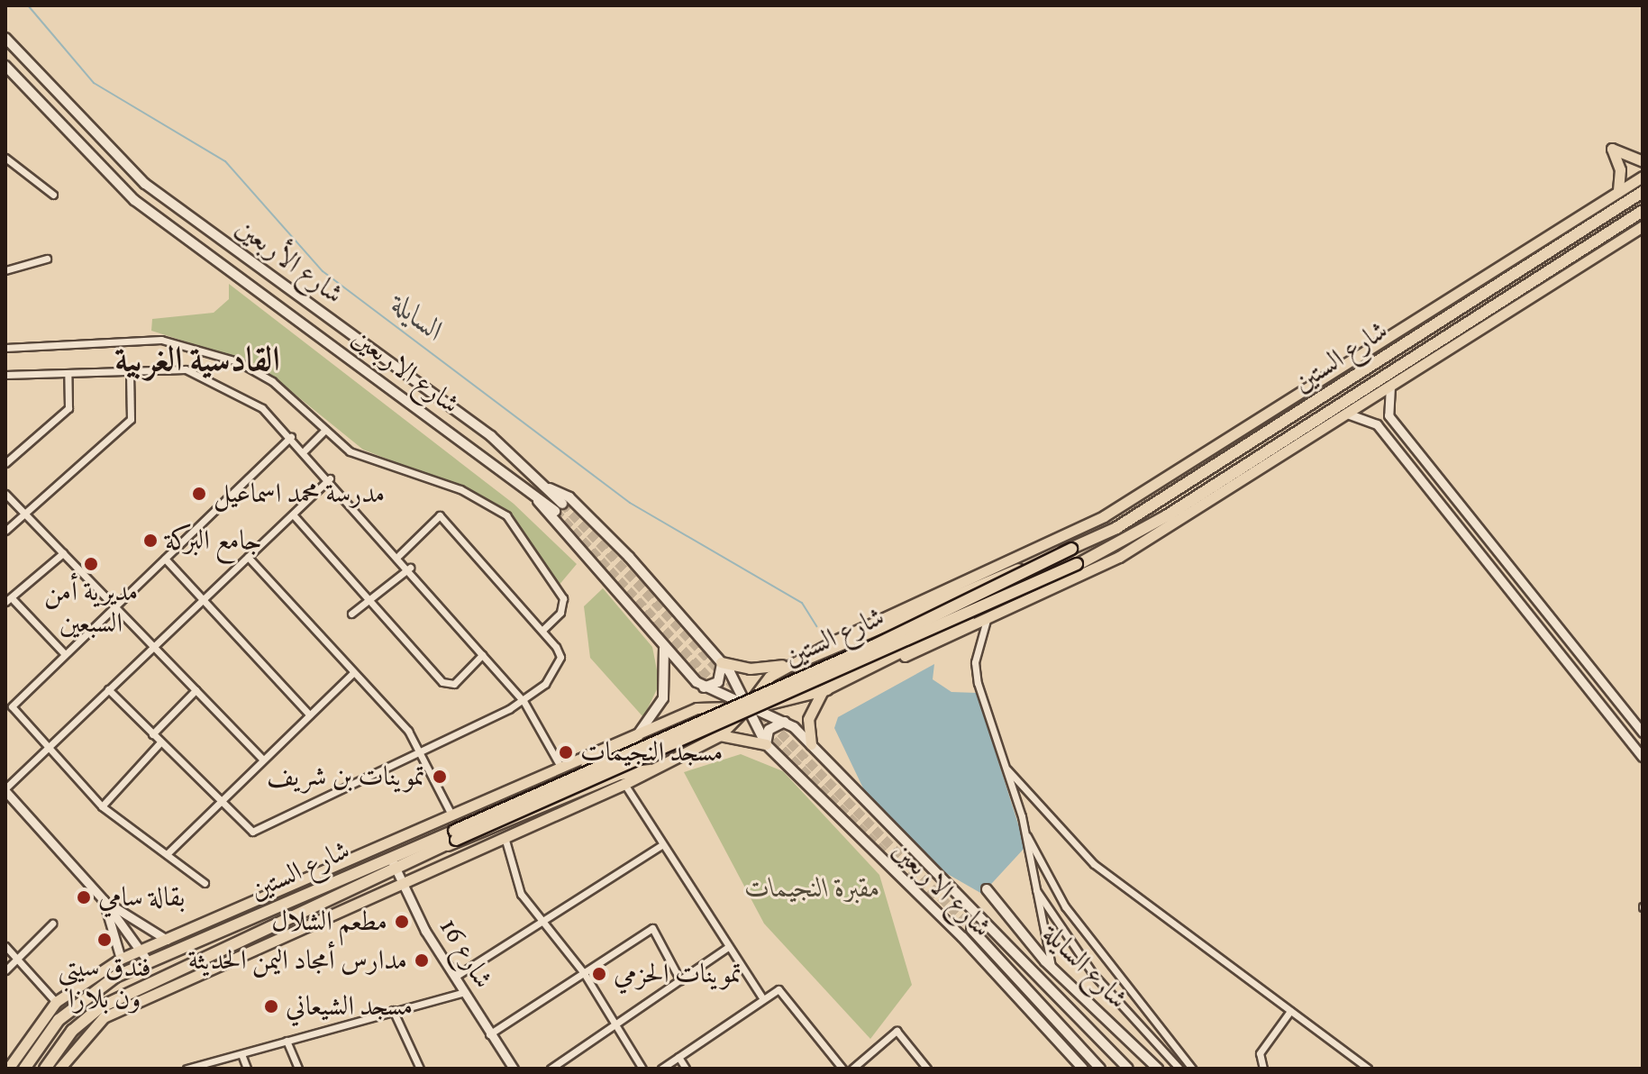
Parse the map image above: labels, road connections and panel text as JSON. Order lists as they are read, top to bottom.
{
  "streets": {
    "highway": ["شارع الستين"],
    "main road": ["شارع الأربعين", "شارع الاربعين", "شارع السايلة"],
    "street": ["شارع 16"]
  },
  "crossings": [
    ["شارع الأربعين", "شارع الاربعين"],
    ["شارع الستين", "شارع الاربعين"],
    ["شارع الستين", "شارع 16"]
  ],
  "districts": ["القادسية الغربية"],
  "water": ["السايلة"],
  "parks": ["مقبرة النجيمات"],
  "places": [
    "مدرسة محمد اسماعيل",
    "جامع البركة",
    "مديرية أمن السبعين",
    "مسجد النجيمات",
    "تموينات بن شريف",
    "بقالة سامي",
    "مطعم الشلال",
    "فندق سيتي ون بلازا",
    "مدارس أمجاد اليمن الحديثة",
    "تموينات الحزمي",
    "مسجد الشيعاني"
  ]
}
